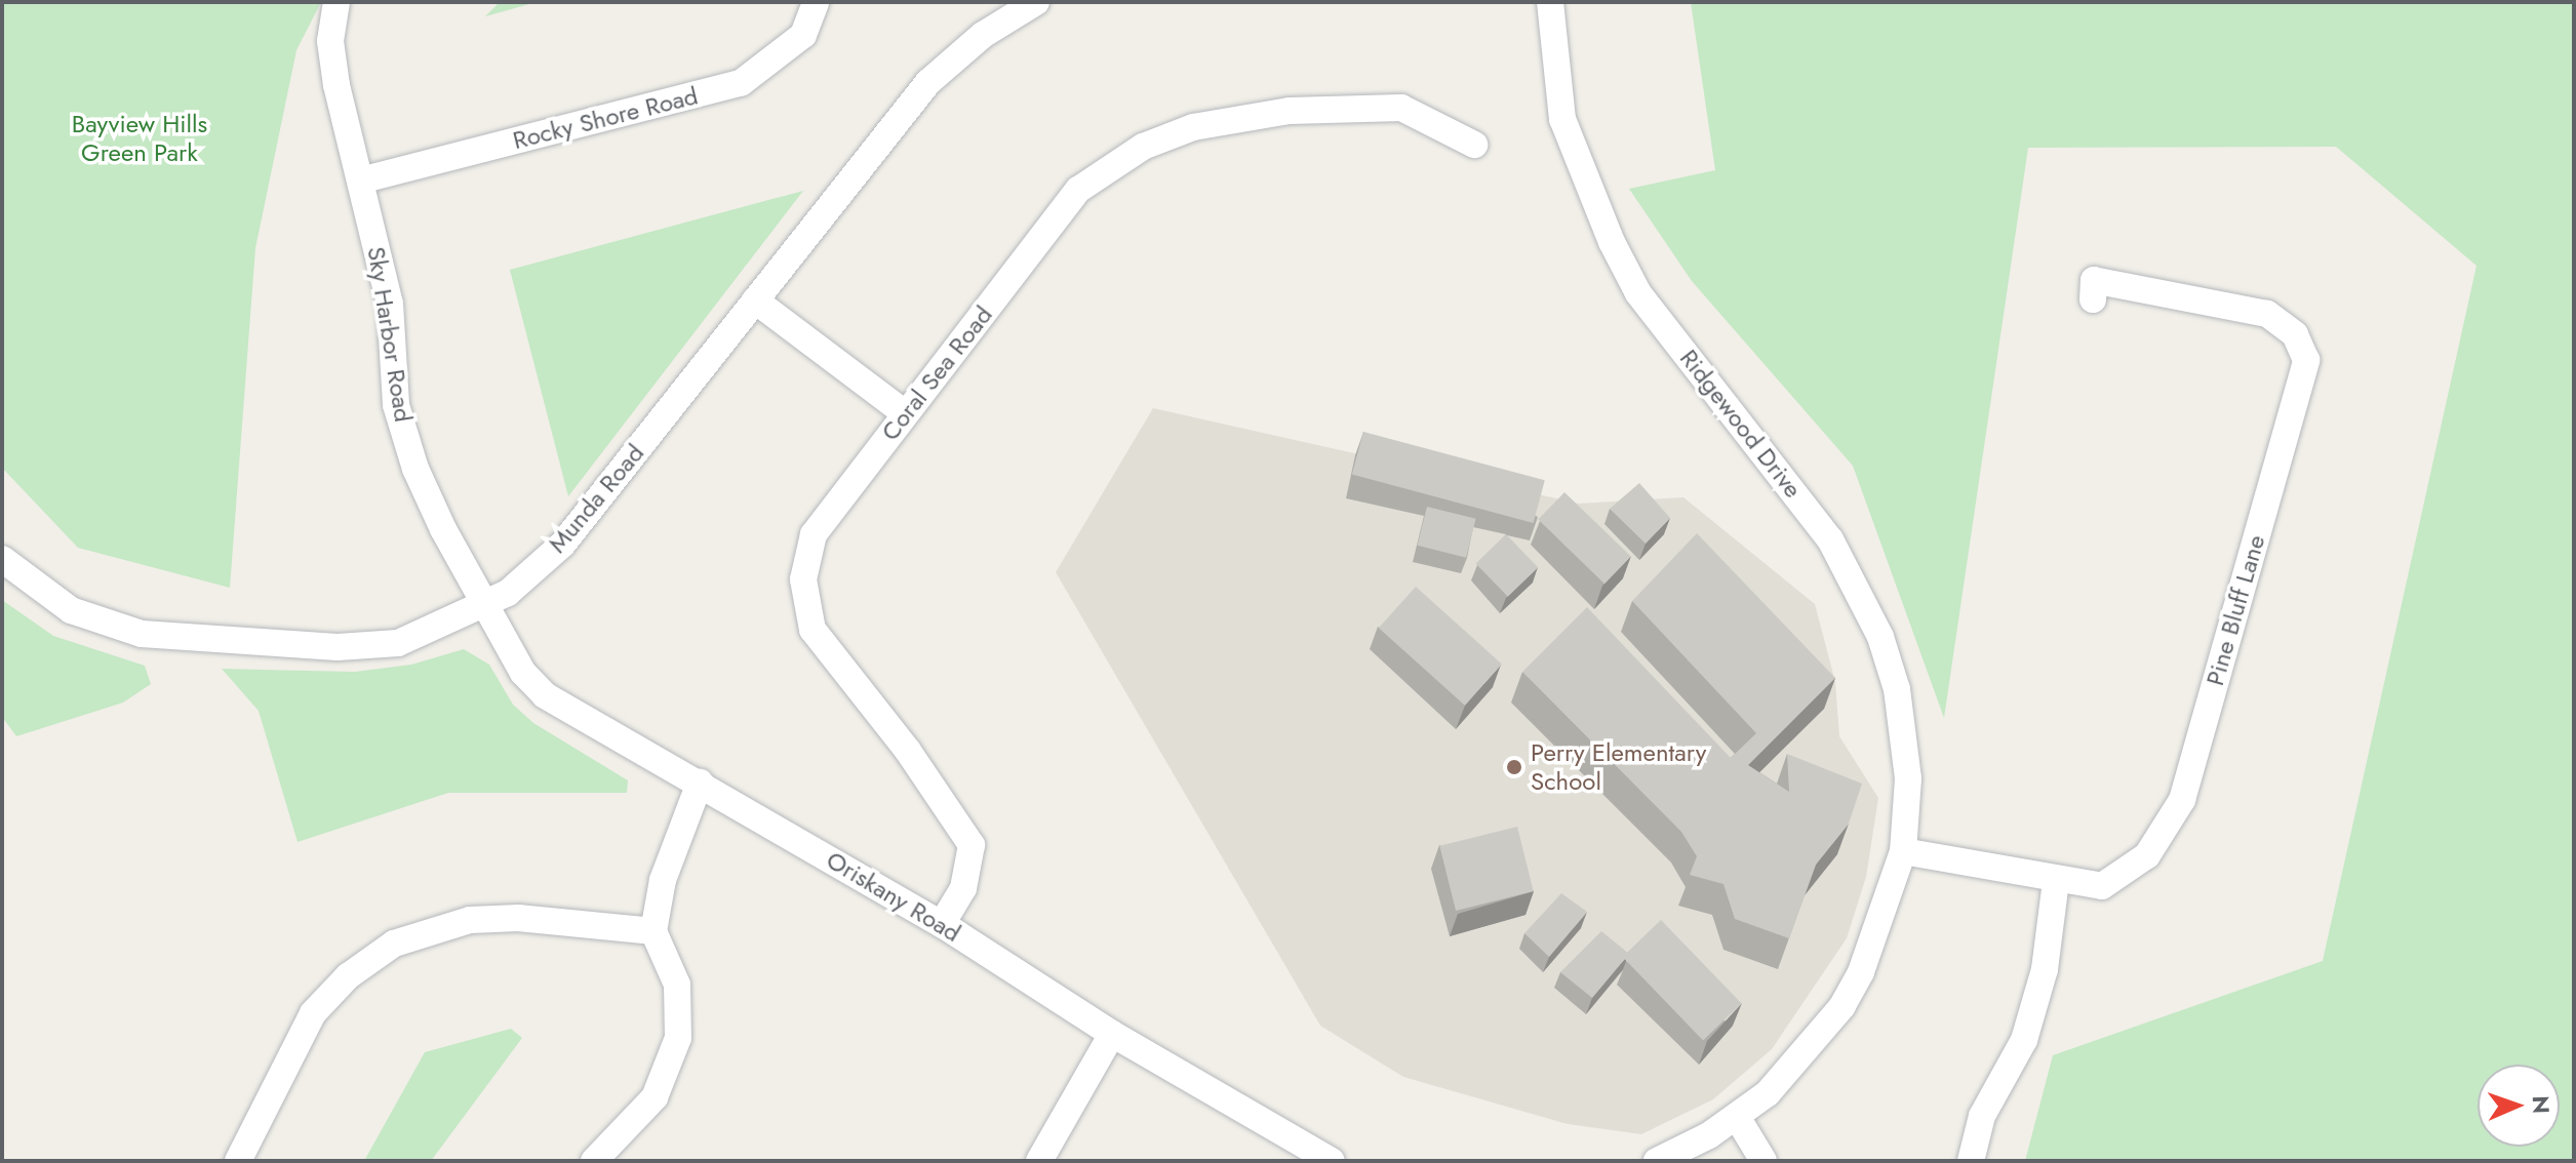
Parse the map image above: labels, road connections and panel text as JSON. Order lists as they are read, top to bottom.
{
  "streets": {
    "street": [
      "Rocky Shore Road",
      "Sky Harbor Road",
      "Coral Sea Road",
      "Ridgewood Drive",
      "Munda Road",
      "Pine Bluff Lane",
      "Oriskany Road"
    ]
  },
  "crossings": [
    ["Rocky Shore Road", "Sky Harbor Road"],
    ["Sky Harbor Road", "Munda Road"],
    ["Sky Harbor Road", "Oriskany Road"],
    ["Coral Sea Road", "Oriskany Road"],
    ["Ridgewood Drive", "Pine Bluff Lane"],
    ["Munda Road", "Oriskany Road"]
  ],
  "parks": ["Bayview Hills Green Park"],
  "places": ["Perry Elementary School"],
  "north": "right"
}
